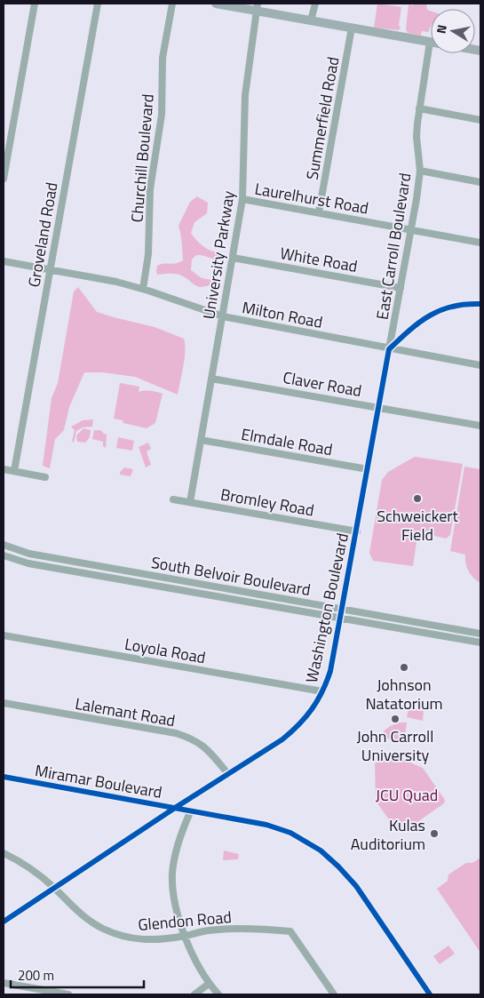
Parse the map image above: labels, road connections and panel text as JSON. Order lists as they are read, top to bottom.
{
  "streets": {
    "street": [
      "Summerfield Road",
      "Churchill Boulevard",
      "Laurelhurst Road",
      "Groveland Road",
      "East Carroll Boulevard",
      "University Parkway",
      "White Road",
      "Milton Road",
      "Claver Road",
      "Elmdale Road",
      "Bromley Road",
      "South Belvoir Boulevard",
      "Washington Boulevard",
      "Loyola Road",
      "Lalemant Road",
      "Miramar Boulevard",
      "Glendon Road"
    ]
  },
  "crossings": [
    ["Summerfield Road", "Laurelhurst Road"],
    ["Churchill Boulevard", "Milton Road"],
    ["Laurelhurst Road", "East Carroll Boulevard"],
    ["Laurelhurst Road", "University Parkway"],
    ["Groveland Road", "Milton Road"],
    ["East Carroll Boulevard", "White Road"],
    ["East Carroll Boulevard", "Milton Road"],
    ["East Carroll Boulevard", "Washington Boulevard"],
    ["University Parkway", "White Road"],
    ["University Parkway", "Milton Road"],
    ["University Parkway", "Claver Road"],
    ["University Parkway", "Elmdale Road"],
    ["University Parkway", "Bromley Road"],
    ["Milton Road", "Washington Boulevard"],
    ["Claver Road", "Washington Boulevard"],
    ["Elmdale Road", "Washington Boulevard"],
    ["Bromley Road", "Washington Boulevard"],
    ["South Belvoir Boulevard", "Washington Boulevard"],
    ["Washington Boulevard", "Loyola Road"],
    ["Washington Boulevard", "Lalemant Road"],
    ["Washington Boulevard", "Miramar Boulevard"],
    ["Washington Boulevard", "Glendon Road"]
  ],
  "parks": ["JCU Quad"],
  "places": [
    "Schweickert Field",
    "Johnson Natatorium",
    "John Carroll University",
    "Kulas Auditorium"
  ],
  "scale_bar": "200 m",
  "north": "left"
}
